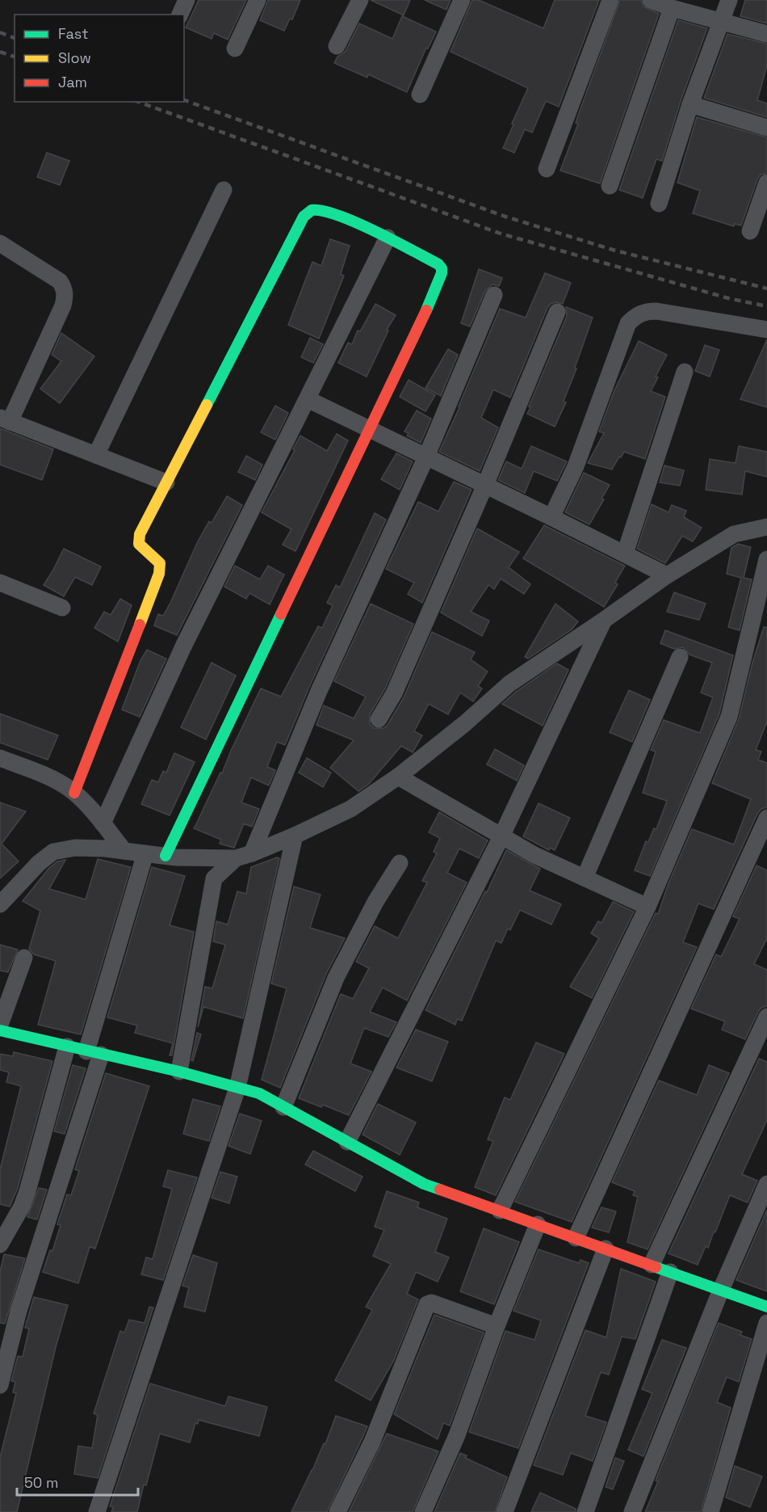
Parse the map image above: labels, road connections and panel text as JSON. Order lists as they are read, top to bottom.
{
  "legend": ["Fast", "Slow", "Jam"],
  "scale_bar": "50 m"
}
